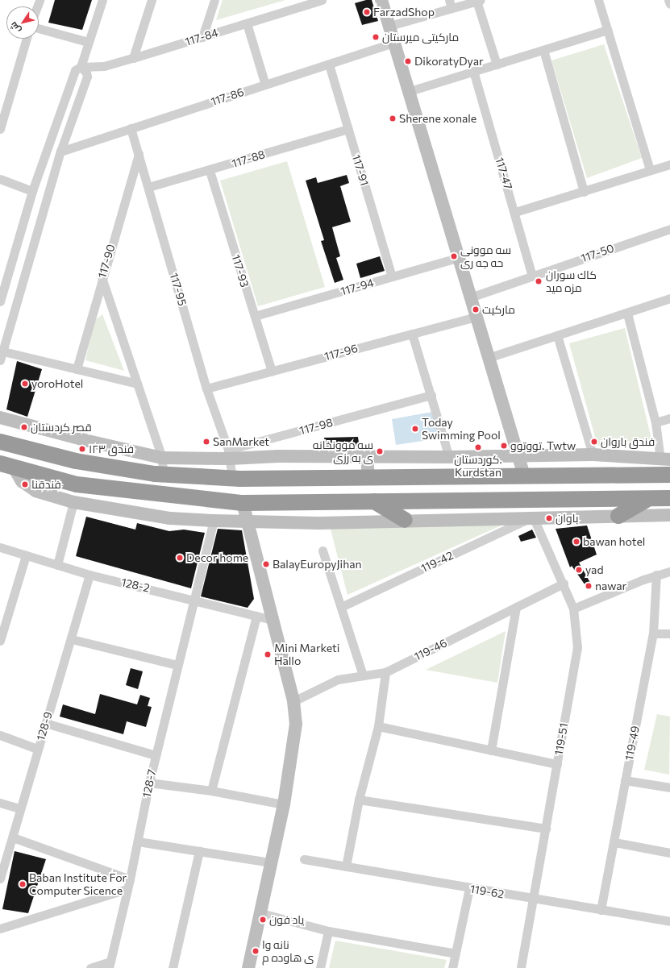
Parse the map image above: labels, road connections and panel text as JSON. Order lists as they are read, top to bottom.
{
  "streets": {
    "street": [
      "117-84",
      "117-86",
      "117-88",
      "117-91",
      "117-47",
      "117-50",
      "117-90",
      "117-93",
      "117-94",
      "117-95",
      "117-96",
      "117-98",
      "119-42",
      "128-2",
      "119-46",
      "128-9",
      "119-51",
      "119-49",
      "128-7",
      "119-62"
    ]
  },
  "crossings": [
    ["117-86", "117-91"],
    ["117-86", "117-95"],
    ["117-88", "117-91"],
    ["117-88", "117-93"],
    ["117-88", "117-95"],
    ["117-91", "117-94"],
    ["117-47", "117-50"],
    ["117-90", "117-95"],
    ["117-93", "117-94"],
    ["117-93", "117-96"],
    ["117-95", "117-96"],
    ["117-95", "117-98"],
    ["119-42", "119-51"],
    ["128-2", "128-9"],
    ["128-2", "128-7"],
    ["119-46", "119-51"],
    ["119-51", "119-62"],
    ["119-49", "119-62"]
  ],
  "places": [
    "FarzadShop",
    "مارکیتی میرستان",
    "DikoratyDyar",
    "Sherene xonale",
    "سه موونی حه جه ری",
    "كاك سوران مزه ميد",
    "ماركيت",
    "yoroHotel",
    "قصر كردستان",
    "Today Swimming Pool",
    "SanMarket",
    "فندق باروان",
    "تووتوو. Twtw",
    "کوردستان. Kurdstan",
    "فندق ١٢٣",
    "سه موونخانه ی به رزی",
    "فندقنا",
    "باوان",
    "bawan hotel",
    "Decor home",
    "BalayEuropyJihan",
    "yad",
    "nawar",
    "Mini Marketi Hallo",
    "Baban Institute For Computer Sicence",
    "ياد فون",
    "نانه وا ی هاوده م"
  ],
  "north": "bottom left"
}
